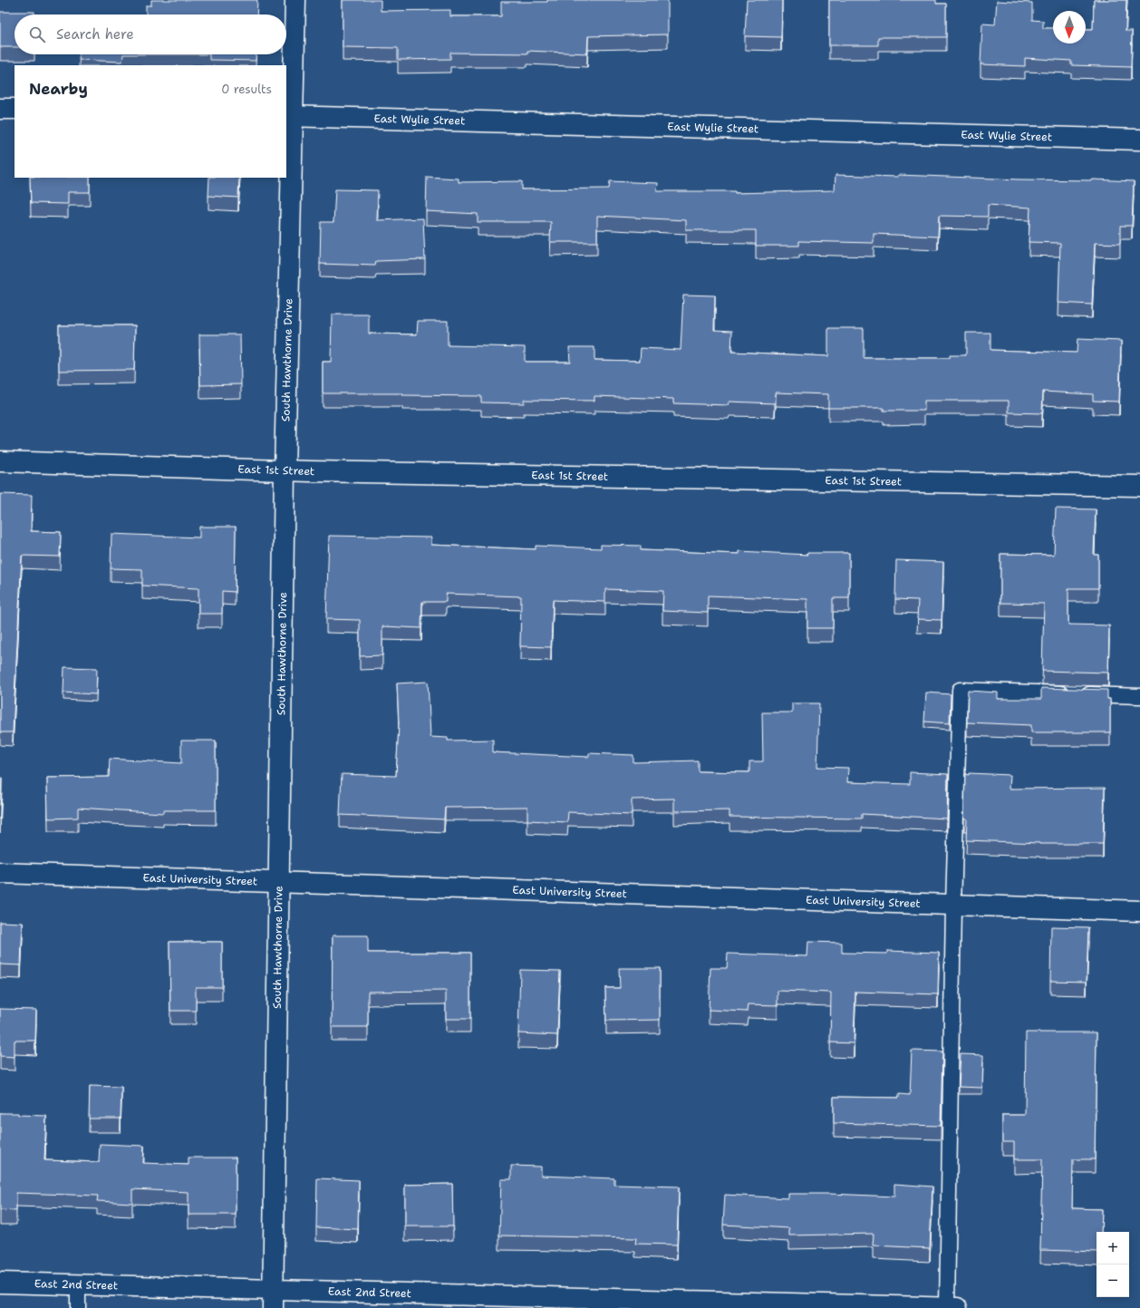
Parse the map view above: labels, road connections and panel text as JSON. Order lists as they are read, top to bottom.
{
  "streets": {
    "street": [
      "East Wylie Street",
      "South Hawthorne Drive",
      "East 1st Street",
      "East University Street",
      "East 2nd Street"
    ]
  },
  "crossings": [
    ["East Wylie Street", "South Hawthorne Drive"],
    ["South Hawthorne Drive", "East 1st Street"],
    ["South Hawthorne Drive", "East University Street"],
    ["South Hawthorne Drive", "East 2nd Street"]
  ],
  "north": "bottom",
  "page": {
    "search": "Search here",
    "heading": ["Nearby", "0 results"],
    "map_buttons": ["+", "−"]
  }
}
